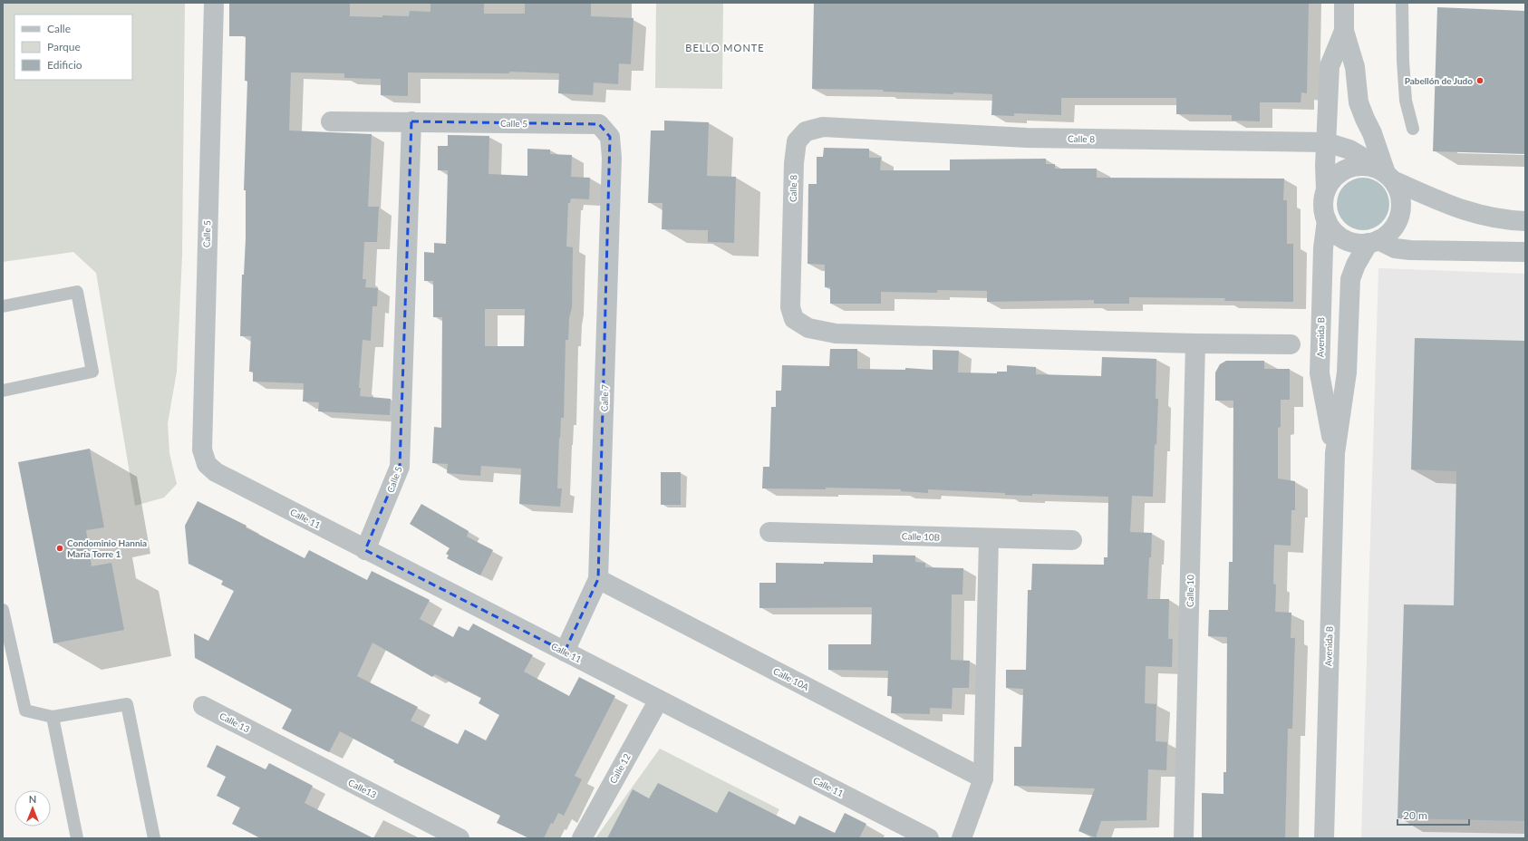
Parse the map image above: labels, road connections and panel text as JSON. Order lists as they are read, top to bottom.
{
  "streets": {
    "street": [
      "Calle 5",
      "Calle 8",
      "Avenida B",
      "Calle 7",
      "Calle 11",
      "Calle 10B",
      "Calle 10",
      "Calle 10A",
      "Calle 13",
      "Calle 12",
      "Calle13"
    ]
  },
  "crossings": [
    ["Calle 5", "Calle 7"],
    ["Calle 5", "Calle 11"],
    ["Calle 8", "Avenida B"],
    ["Calle 8", "Calle 10"],
    ["Calle 7", "Calle 11"],
    ["Calle 7", "Calle 10A"],
    ["Calle 11", "Calle 12"],
    ["Calle 13", "Calle13"]
  ],
  "districts": ["BELLO MONTE"],
  "places": ["Pabellón de Judo", "Condominio Hannia María Torre 1"],
  "legend": ["Calle", "Parque", "Edificio"],
  "scale_bar": "20 m",
  "north": "top"
}
